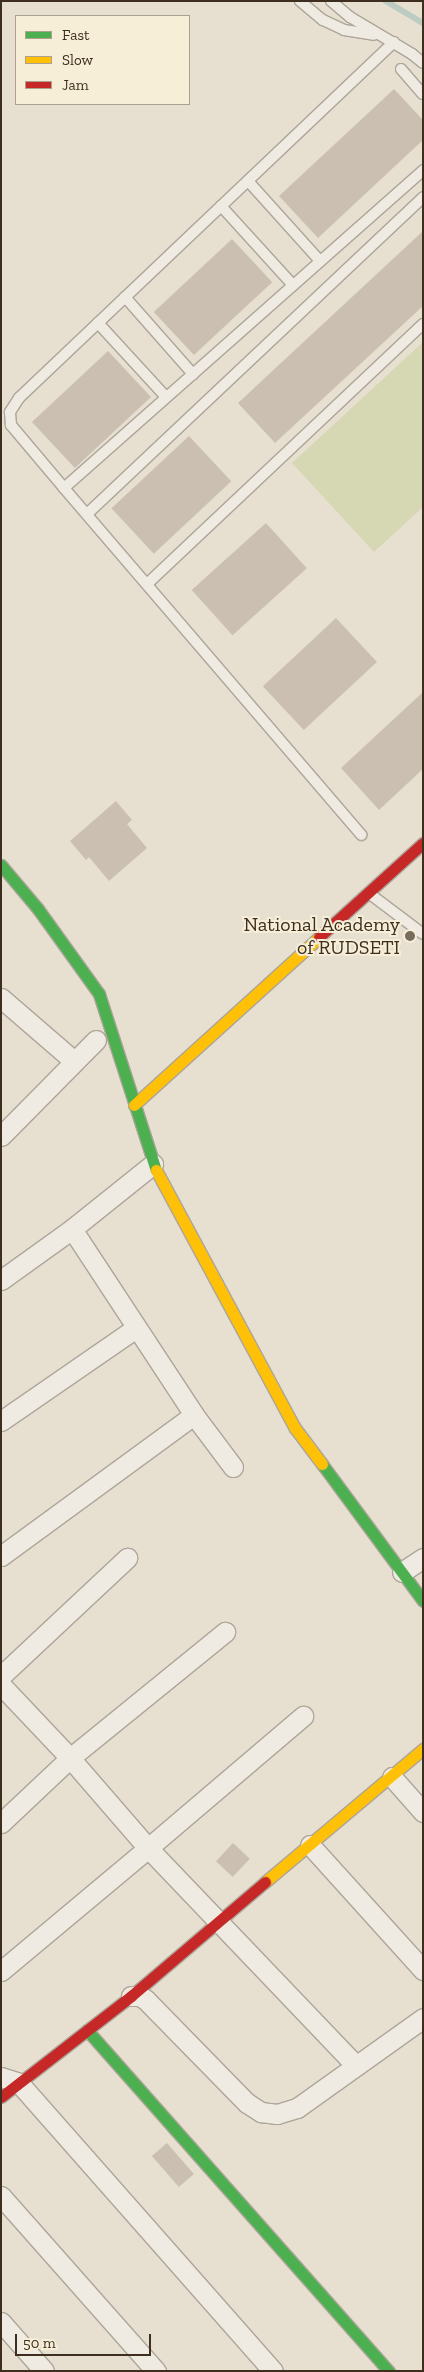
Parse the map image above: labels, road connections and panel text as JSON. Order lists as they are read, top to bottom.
{
  "places": ["National Academy of RUDSETI"],
  "legend": ["Fast", "Slow", "Jam"],
  "scale_bar": "50 m"
}
